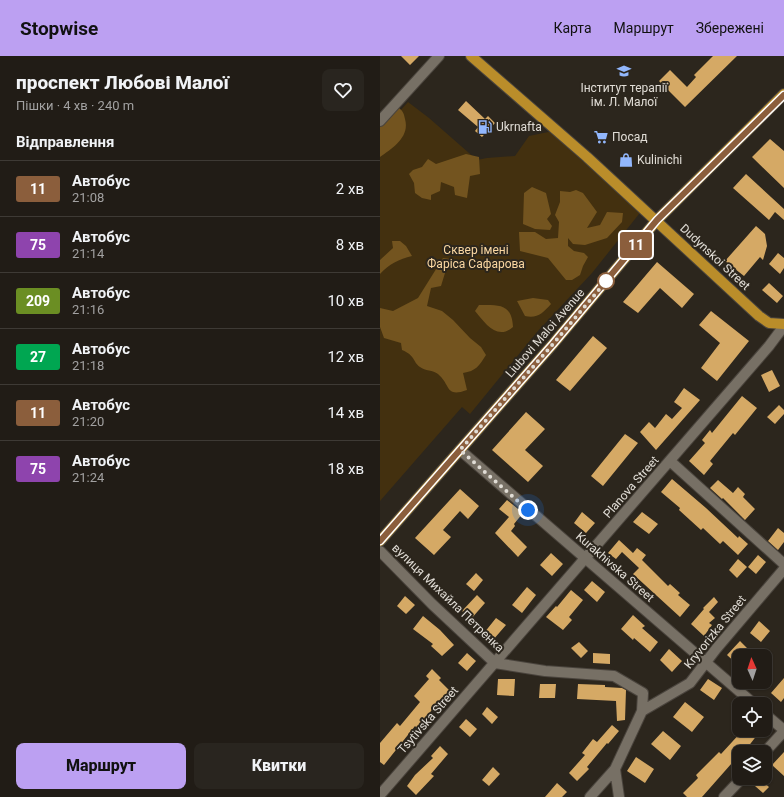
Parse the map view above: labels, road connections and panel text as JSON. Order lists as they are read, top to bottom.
{
  "streets": {
    "main road": ["Dudynskoi Street", "Liubovi Maloi Avenue"],
    "street": [
      "Planova Street",
      "Kurakhivska Street",
      "вулиця Михайла Петренка",
      "Kryvorizka Street",
      "Tsytivska Street"
    ]
  },
  "crossings": [
    ["Dudynskoi Street", "Liubovi Maloi Avenue"],
    ["Dudynskoi Street", "Planova Street"],
    ["Liubovi Maloi Avenue", "Kurakhivska Street"],
    ["Planova Street", "Kurakhivska Street"],
    ["Planova Street", "вулиця Михайла Петренка"],
    ["Planova Street", "Tsytivska Street"],
    ["Kurakhivska Street", "Kryvorizka Street"],
    ["вулиця Михайла Петренка", "Kryvorizka Street"],
    ["вулиця Михайла Петренка", "Tsytivska Street"]
  ],
  "parks": ["Сквер імені Фаріса Сафарова"],
  "places": {
    "school or university": ["Інститут терапії ім. Л. Малої"],
    "fuel station": ["Ukrnafta"],
    "supermarket": ["Посад"],
    "shop": ["Kulinichi"]
  },
  "lines": ["bus line 11"],
  "north": "top",
  "page": {
    "header": "Stopwise",
    "nav": ["Карта", "Маршрут", "Збережені"],
    "heading": [
      ["проспект Любові Малої", "Пішки · 4 хв · 240 m"],
      "Відправлення"
    ],
    "on_map": "11",
    "list": [
      {
        "mark": "11",
        "name": "Автобус",
        "note": "21:08",
        "value": "2 хв"
      },
      {
        "mark": "75",
        "name": "Автобус",
        "note": "21:14",
        "value": "8 хв"
      },
      {
        "mark": "209",
        "name": "Автобус",
        "note": "21:16",
        "value": "10 хв"
      },
      {
        "mark": "27",
        "name": "Автобус",
        "note": "21:18",
        "value": "12 хв"
      },
      {
        "mark": "11",
        "name": "Автобус",
        "note": "21:20",
        "value": "14 хв"
      },
      {
        "mark": "75",
        "name": "Автобус",
        "note": "21:24",
        "value": "18 хв"
      }
    ],
    "buttons": ["Маршрут", "Квитки"]
  }
}
